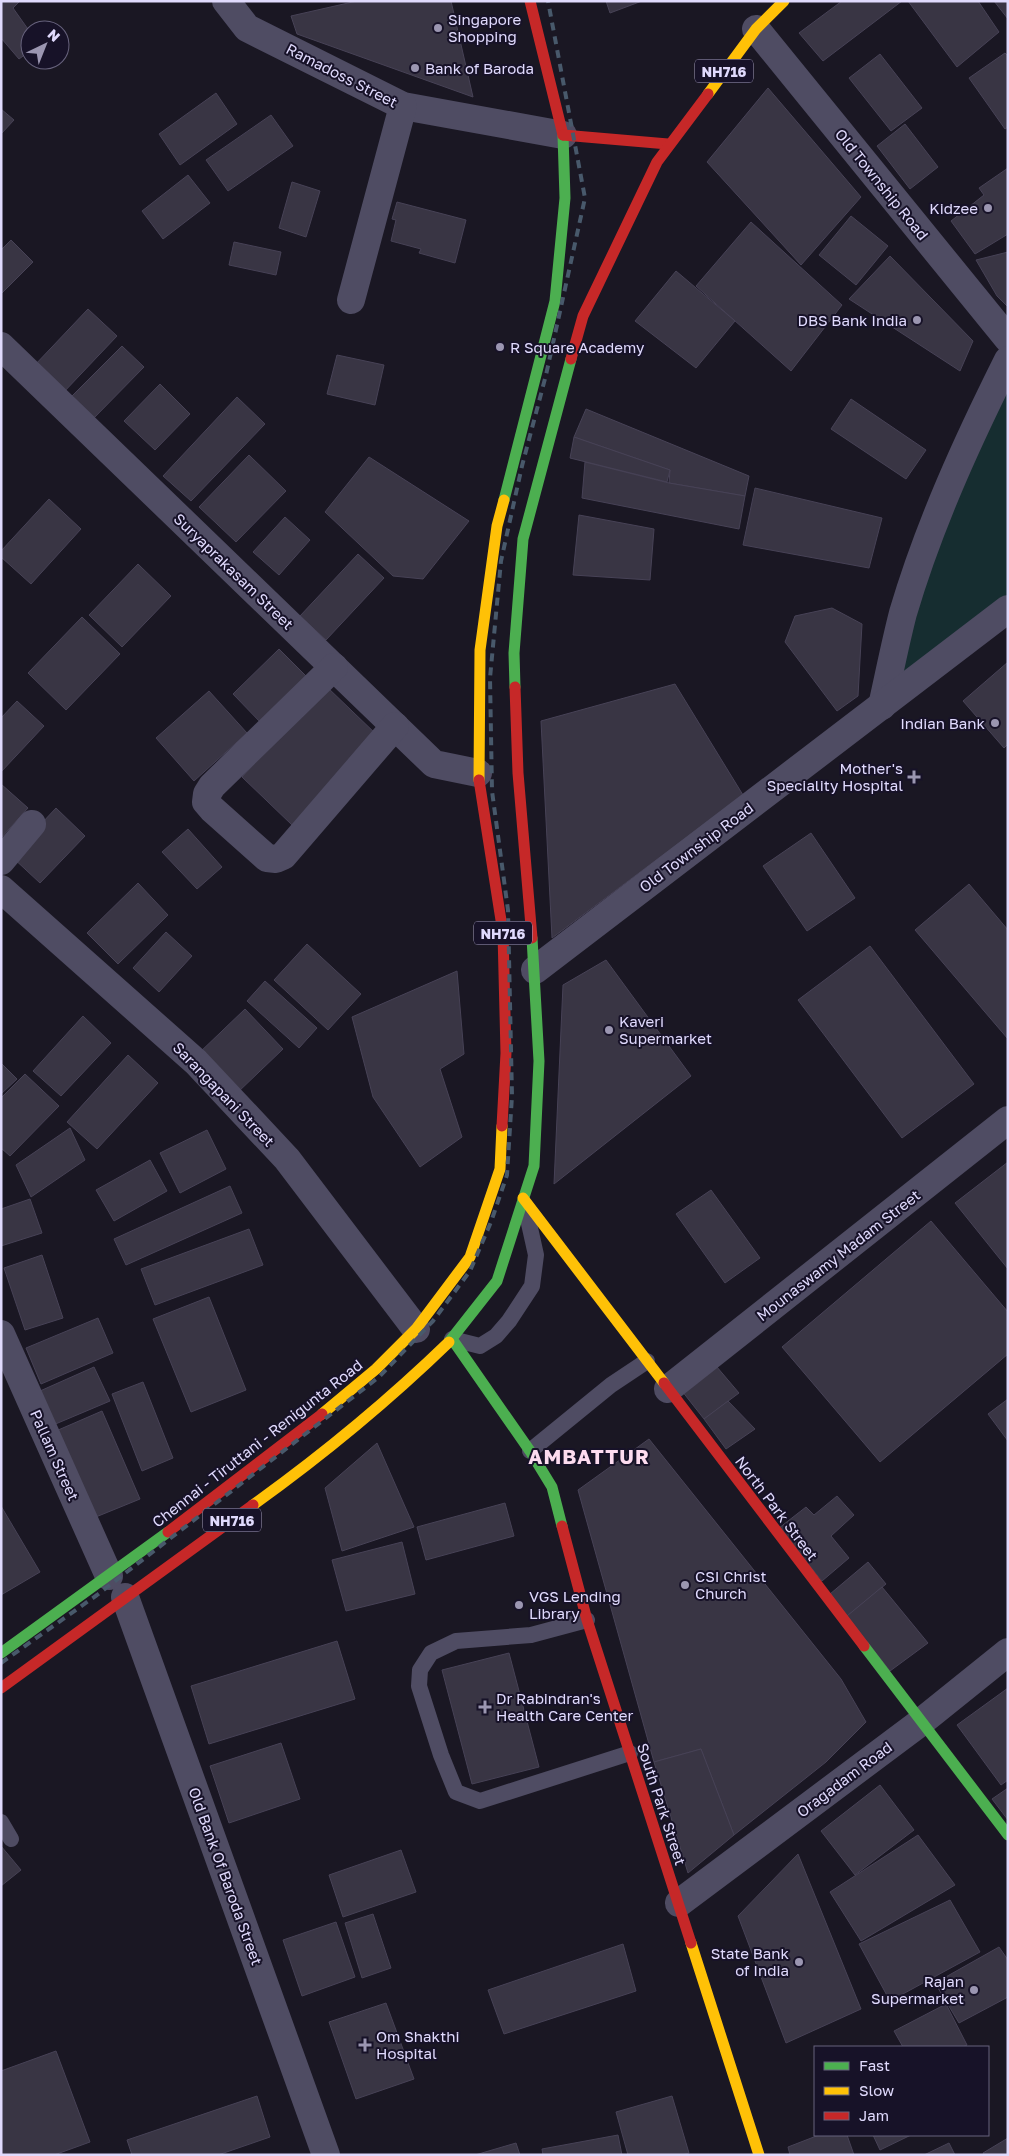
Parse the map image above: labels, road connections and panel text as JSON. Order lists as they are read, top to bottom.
{
  "streets": {
    "main road": [
      "NH716",
      "Chennai - Tiruttani - Renigunta Road",
      "North Park Street",
      "South Park Street"
    ],
    "street": [
      "Ramadoss Street",
      "Old Township Road",
      "Suryaprakasam Street",
      "Sarangapani Street",
      "Mounaswamy Madam Street",
      "Pallam Street",
      "Oragadam Road",
      "Old Bank Of Baroda Street"
    ]
  },
  "crossings": [
    ["NH716", "Old Township Road"],
    ["NH716", "Chennai - Tiruttani - Renigunta Road"],
    ["Ramadoss Street", "Chennai - Tiruttani - Renigunta Road"],
    ["Old Township Road", "Chennai - Tiruttani - Renigunta Road"],
    ["Suryaprakasam Street", "Chennai - Tiruttani - Renigunta Road"],
    ["Sarangapani Street", "Chennai - Tiruttani - Renigunta Road"],
    ["Mounaswamy Madam Street", "North Park Street"],
    ["Chennai - Tiruttani - Renigunta Road", "Pallam Street"],
    ["Chennai - Tiruttani - Renigunta Road", "North Park Street"],
    ["Chennai - Tiruttani - Renigunta Road", "South Park Street"],
    ["Chennai - Tiruttani - Renigunta Road", "Old Bank Of Baroda Street"],
    ["Pallam Street", "Old Bank Of Baroda Street"],
    ["North Park Street", "Oragadam Road"],
    ["Oragadam Road", "South Park Street"]
  ],
  "districts": ["AMBATTUR"],
  "places": {
    "other": [
      "Singapore Shopping",
      "Bank of Baroda",
      "Kidzee",
      "DBS Bank India",
      "R Square Academy",
      "Indian Bank",
      "Kaveri Supermarket",
      "CSI Christ Church",
      "VGS Lending Library",
      "State Bank of India",
      "Rajan Supermarket"
    ],
    "health": ["Mother's Speciality Hospital", "Dr Rabindran's Health Care Center", "Om Shakthi Hospital"]
  },
  "legend": ["Fast", "Slow", "Jam"],
  "north": "top right"
}
